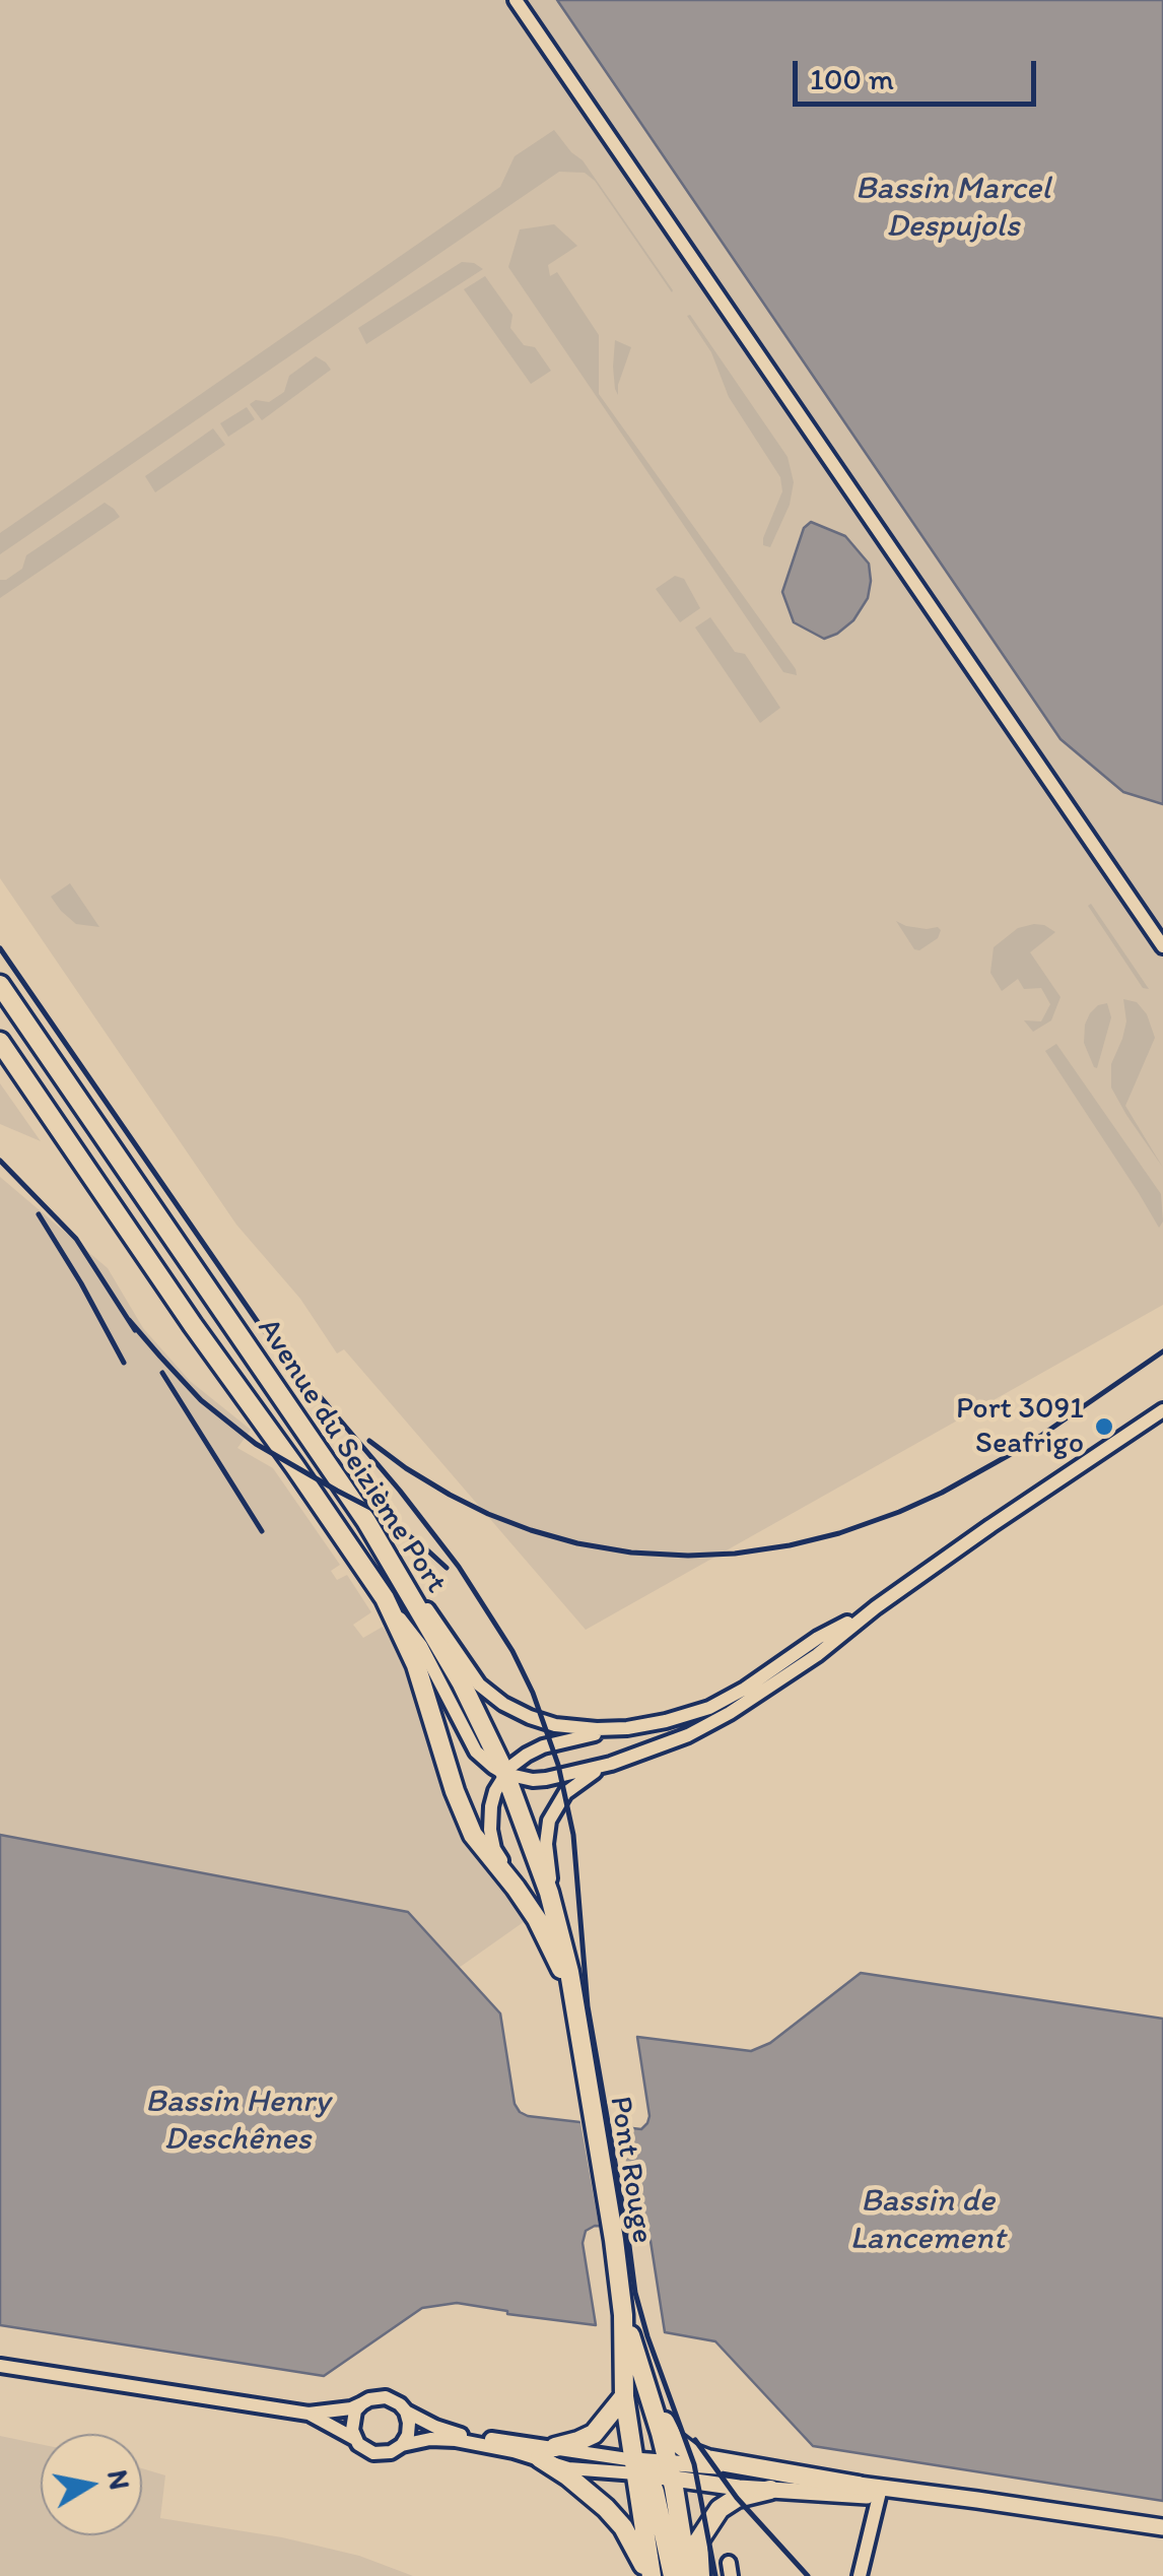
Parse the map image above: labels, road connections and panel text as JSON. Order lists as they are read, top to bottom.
{
  "streets": {
    "main road": ["Avenue du Seizième Port", "Pont Rouge"]
  },
  "crossings": [
    ["Avenue du Seizième Port", "Pont Rouge"]
  ],
  "water": ["Bassin Marcel Despujols", "Bassin Henry Deschênes", "Bassin de Lancement"],
  "places": ["Port 3091 Seafrigo"],
  "scale_bar": "100 m",
  "north": "right"
}
